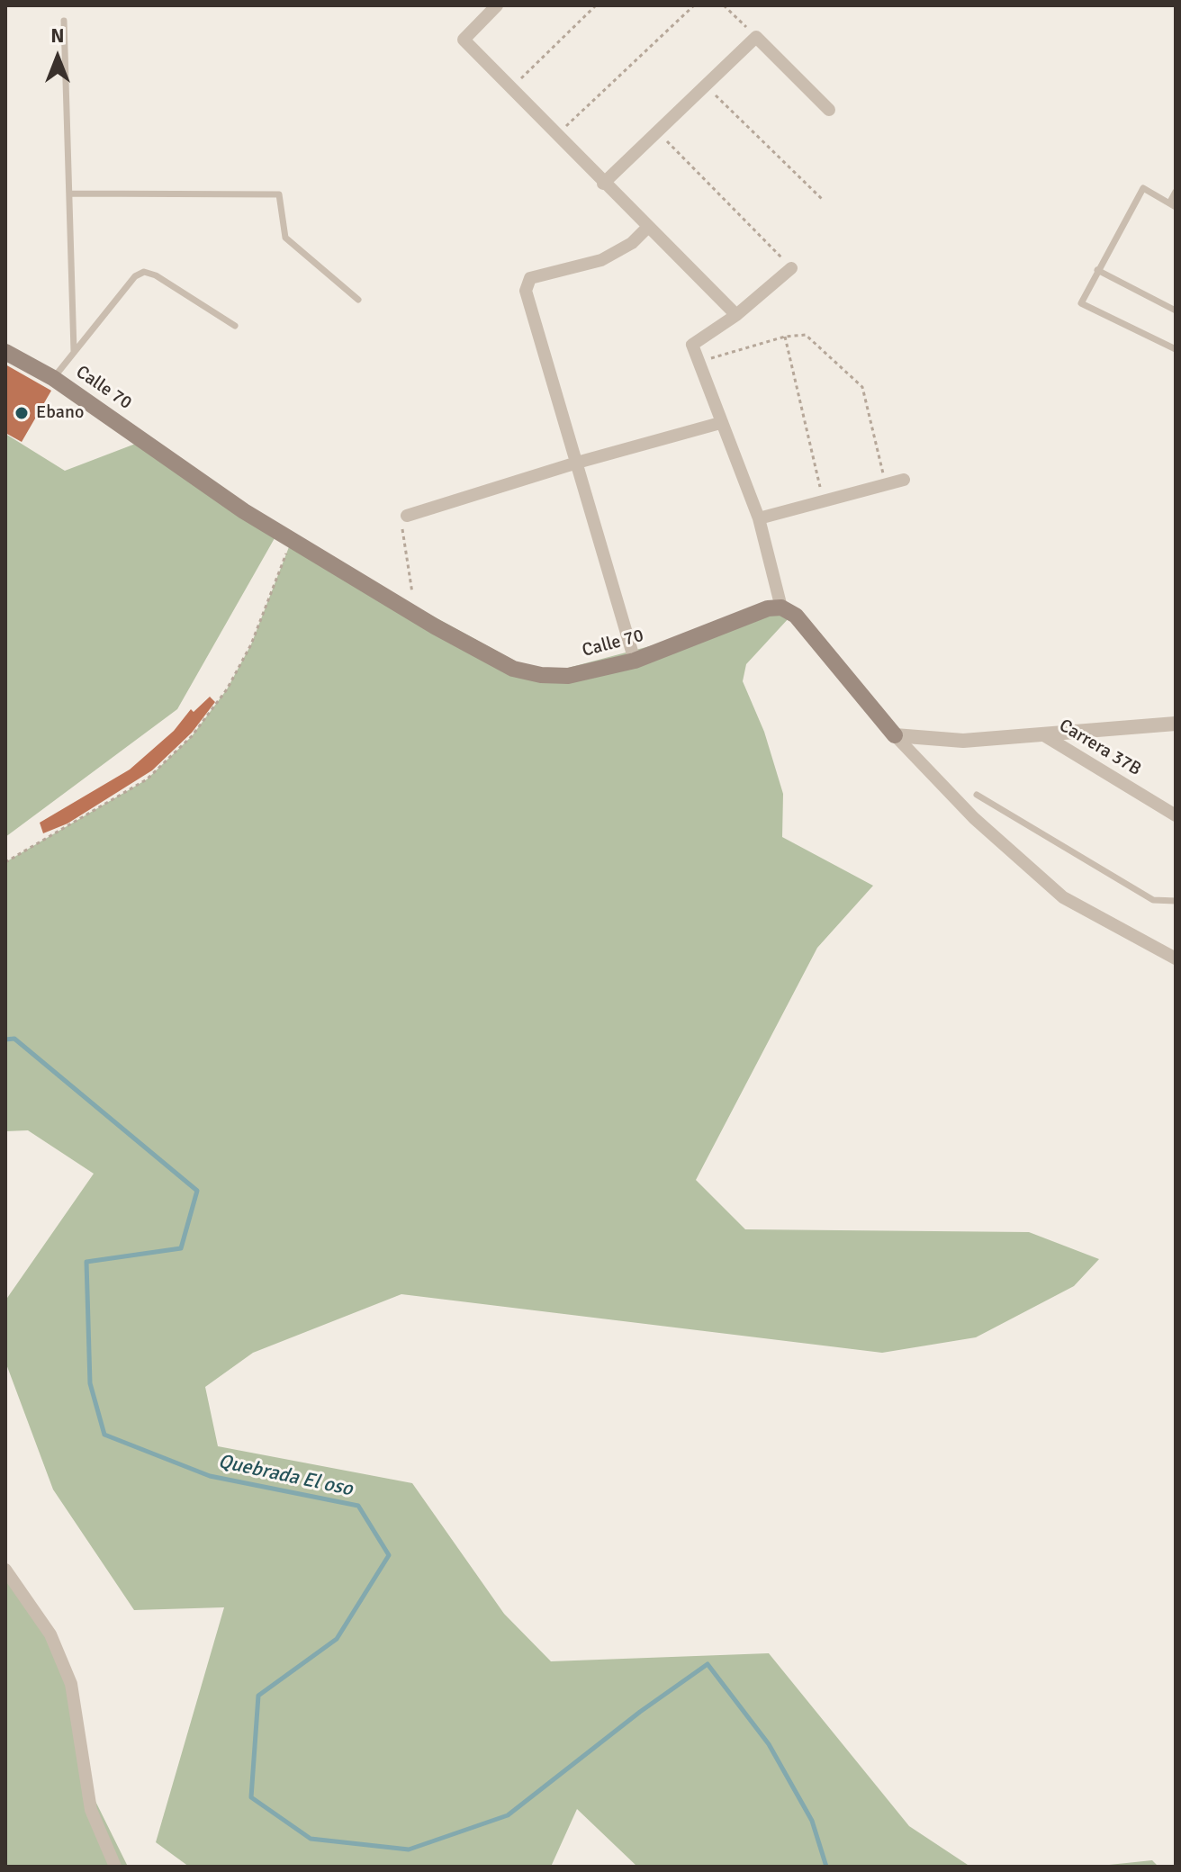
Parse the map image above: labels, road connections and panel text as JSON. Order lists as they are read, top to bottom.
{
  "streets": {
    "main road": ["Calle 70"],
    "street": ["Carrera 37B"]
  },
  "water": ["Quebrada El oso"],
  "places": ["Ebano"],
  "north": "top"
}
